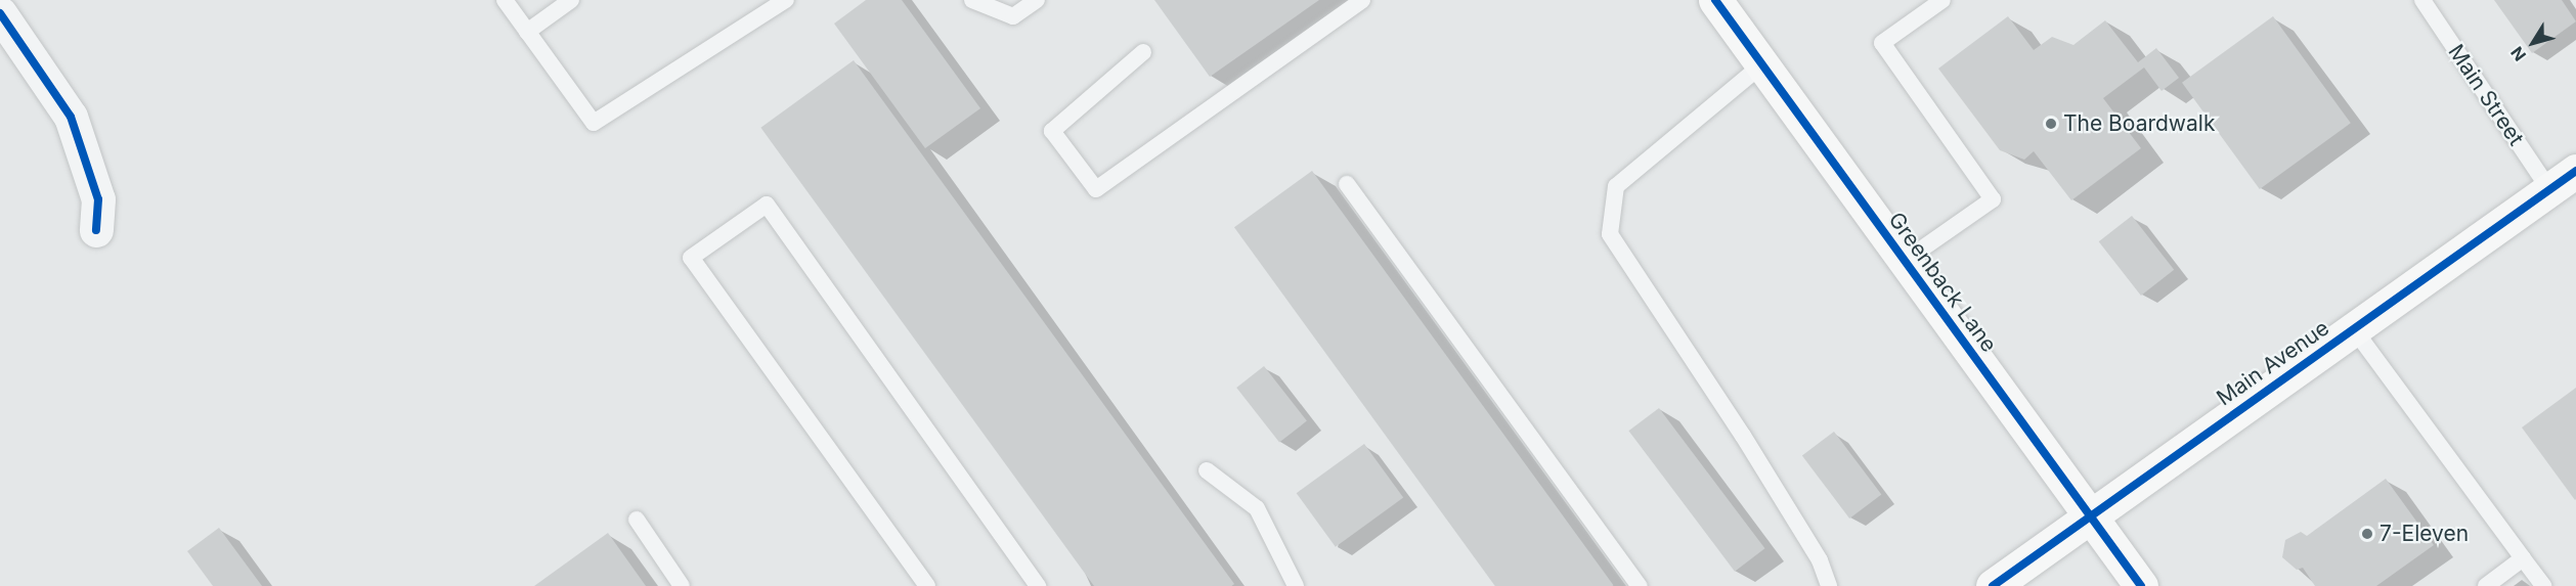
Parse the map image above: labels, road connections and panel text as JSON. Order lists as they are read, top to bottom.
{
  "streets": {
    "main road": ["Greenback Lane", "Main Avenue"],
    "lane": ["Main Street"]
  },
  "crossings": [
    ["Main Street", "Main Avenue"],
    ["Greenback Lane", "Main Avenue"]
  ],
  "places": ["The Boardwalk", "7-Eleven"],
  "north": "bottom left"
}
